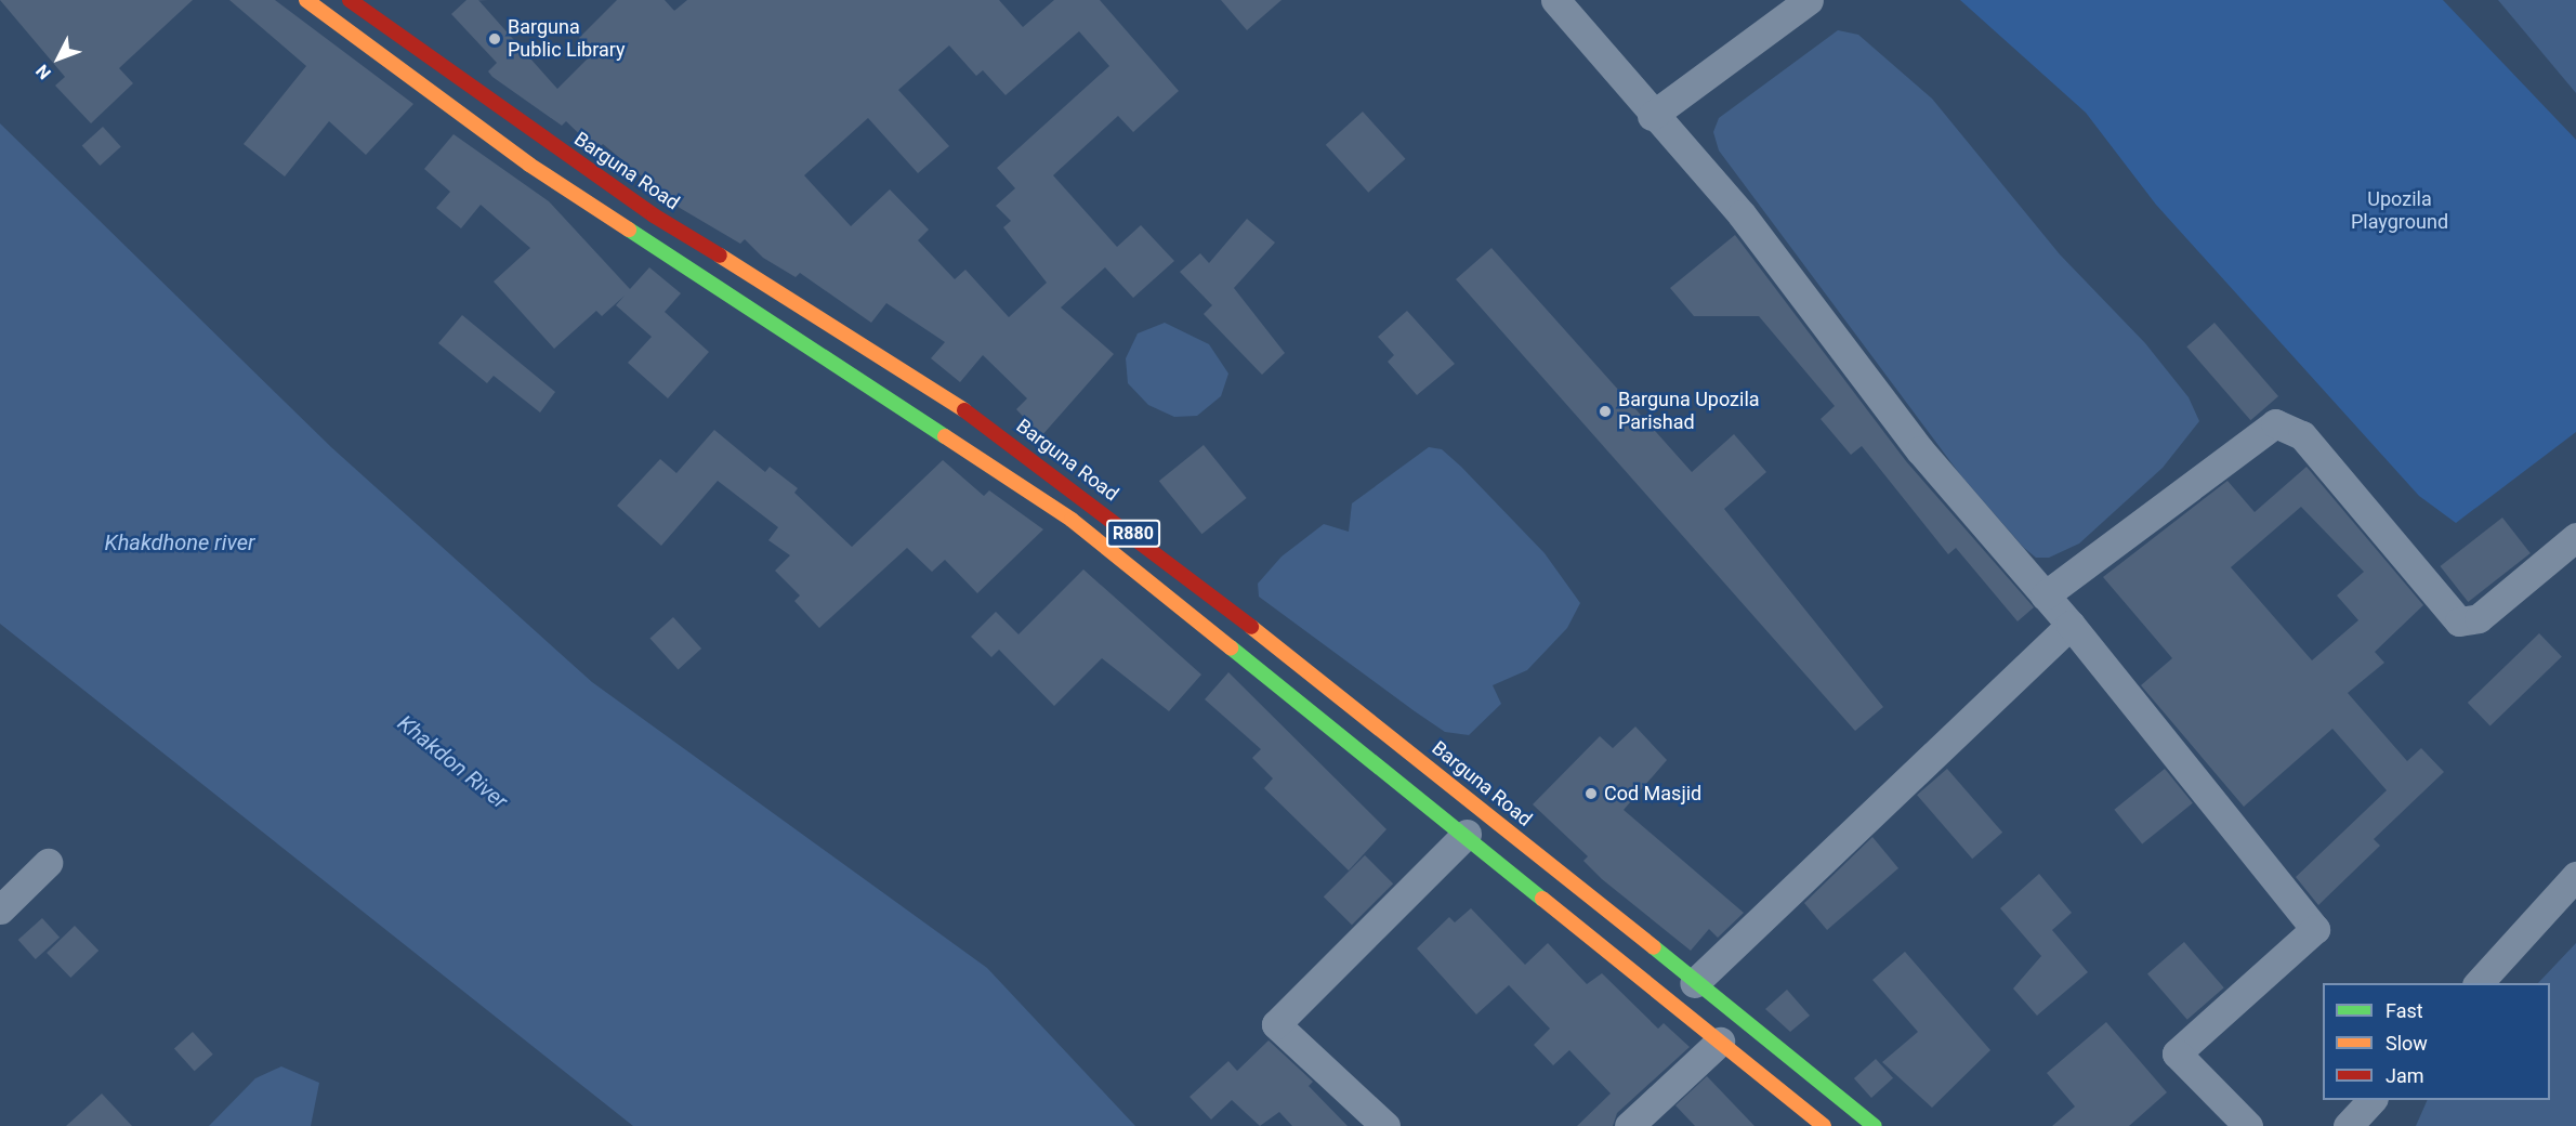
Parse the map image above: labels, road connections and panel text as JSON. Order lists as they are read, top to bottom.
{
  "streets": {
    "main road": ["Barguna Road", "R880"]
  },
  "water": ["Khakdhone river", "Khakdon River"],
  "parks": ["Upozila Playground"],
  "places": ["Barguna Public Library", "Barguna Upozila Parishad", "Cod Masjid"],
  "legend": ["Fast", "Slow", "Jam"],
  "north": "bottom left"
}
